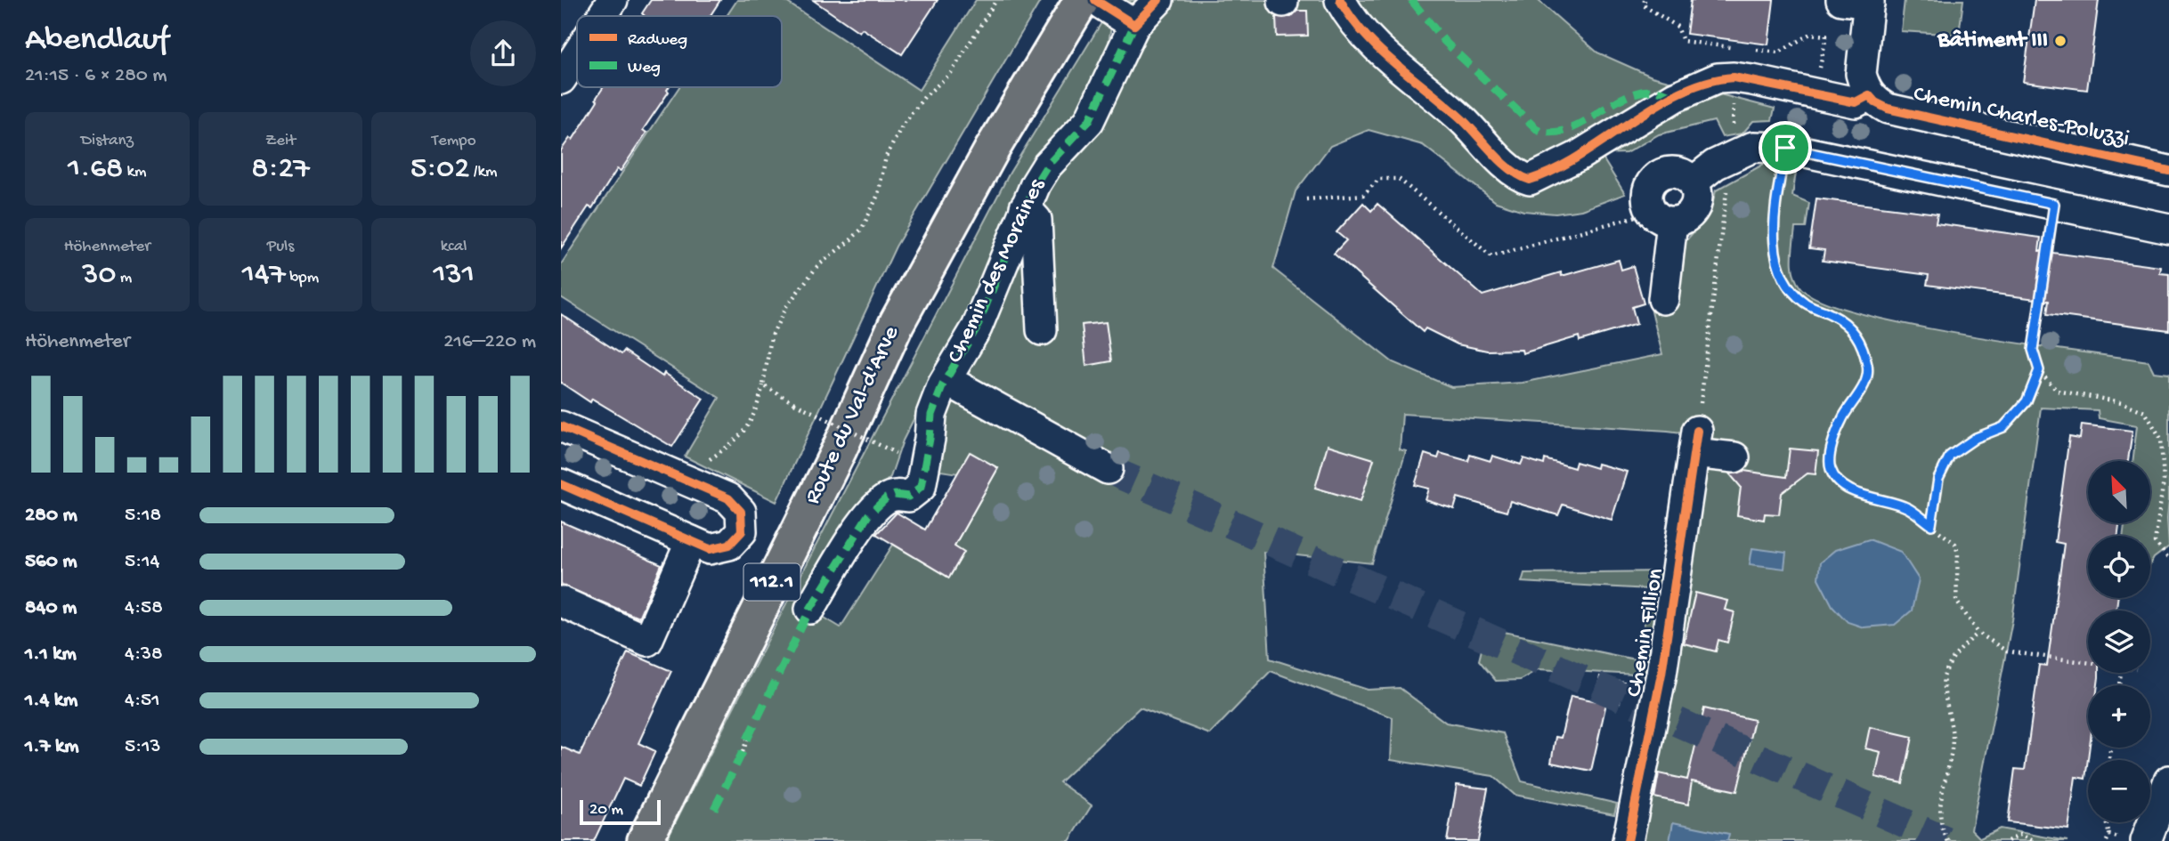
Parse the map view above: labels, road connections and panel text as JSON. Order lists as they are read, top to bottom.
{
  "streets": {
    "main road": ["Route du Val-d'Arve", "112.1"],
    "street": ["Chemin Charles-Poluzzi", "Chemin des Moraines", "Chemin Fillion"]
  },
  "places": ["Bâtiment III"],
  "legend": ["Radweg", "Weg"],
  "scale_bar": "20 m",
  "north": "top left",
  "page": {
    "heading": ["Abendlauf", "21:15 · 6 × 280 m"],
    "stats": [
      ["Distanz", "1.68 km"],
      ["Zeit", "8:27"],
      ["Tempo", "5:02 /km"],
      ["Höhenmeter", "30 m"],
      ["Puls", "147 bpm"],
      ["kcal", "131"]
    ],
    "chart": ["Höhenmeter", "216–220 m"],
    "map_buttons": ["+", "−"],
    "list": [
      {
        "name": "280 m",
        "note": "5:18"
      },
      {
        "name": "560 m",
        "note": "5:14"
      },
      {
        "name": "840 m",
        "note": "4:58"
      },
      {
        "name": "1.1 km",
        "note": "4:38"
      },
      {
        "name": "1.4 km",
        "note": "4:51"
      },
      {
        "name": "1.7 km",
        "note": "5:13"
      }
    ],
    "scale": "20 m"
  }
}
